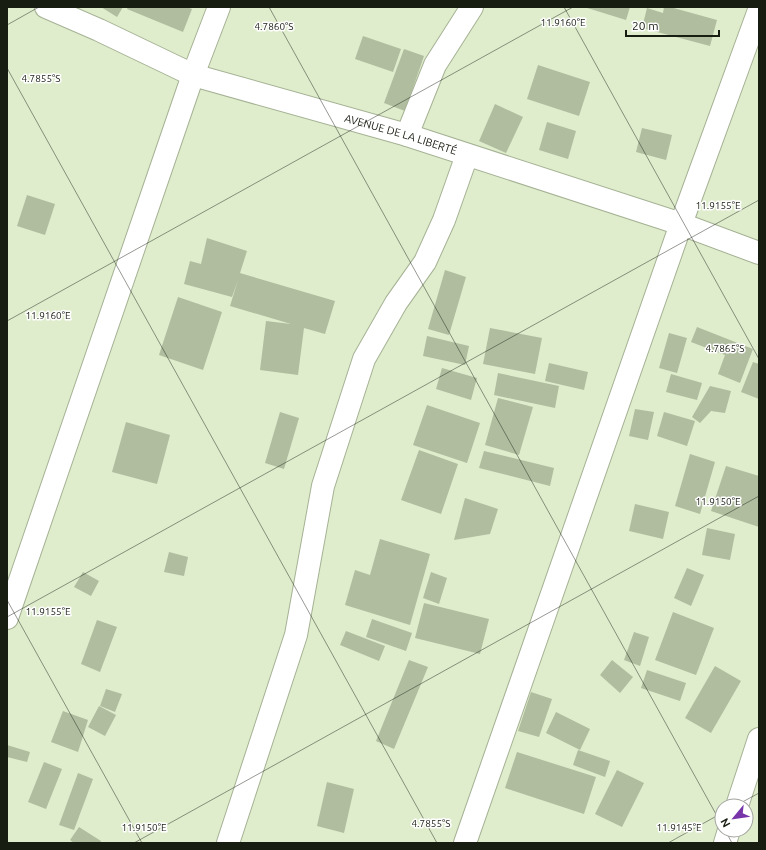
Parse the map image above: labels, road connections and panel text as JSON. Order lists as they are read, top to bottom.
{
  "streets": {
    "street": ["AVENUE DE LA LIBERTÉ"]
  },
  "scale_bar": "20 m",
  "north": "bottom left",
  "coordinates": [
    "11.9160°E",
    "4.7860°S",
    "4.7855°S",
    "11.9155°E",
    "4.7865°S",
    "11.9150°E",
    "11.9145°E"
  ]
}
